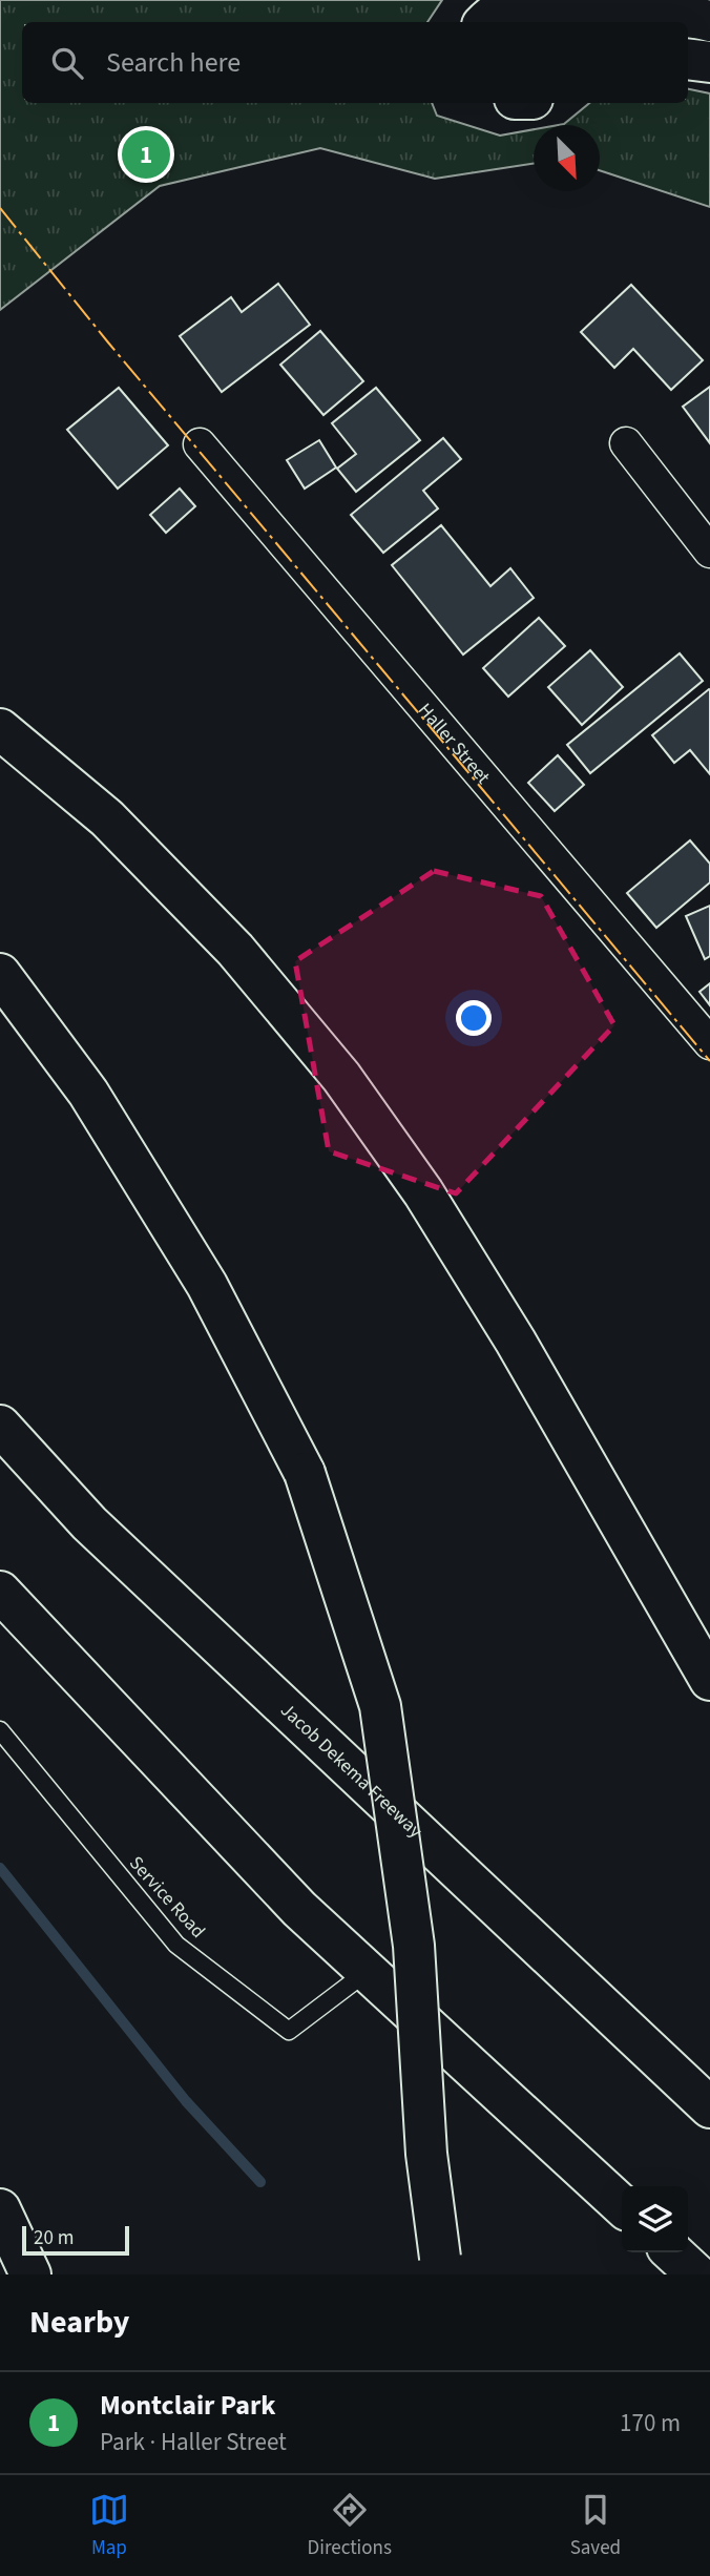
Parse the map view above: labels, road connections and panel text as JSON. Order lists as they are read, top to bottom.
{
  "streets": {
    "main road": ["Jacob Dekema Freeway"],
    "street": ["Haller Street"],
    "lane": ["Service Road"]
  },
  "scale_bar": "20 m",
  "north": "bottom right",
  "page": {
    "search": "Search here",
    "pins": "1",
    "scale": "20 m",
    "heading": "Nearby",
    "list": [
      {
        "mark": "1",
        "name": "Montclair Park",
        "note": "Park · Haller Street",
        "value": "170 m"
      }
    ],
    "nav": ["Map", "Directions", "Saved"]
  }
}
